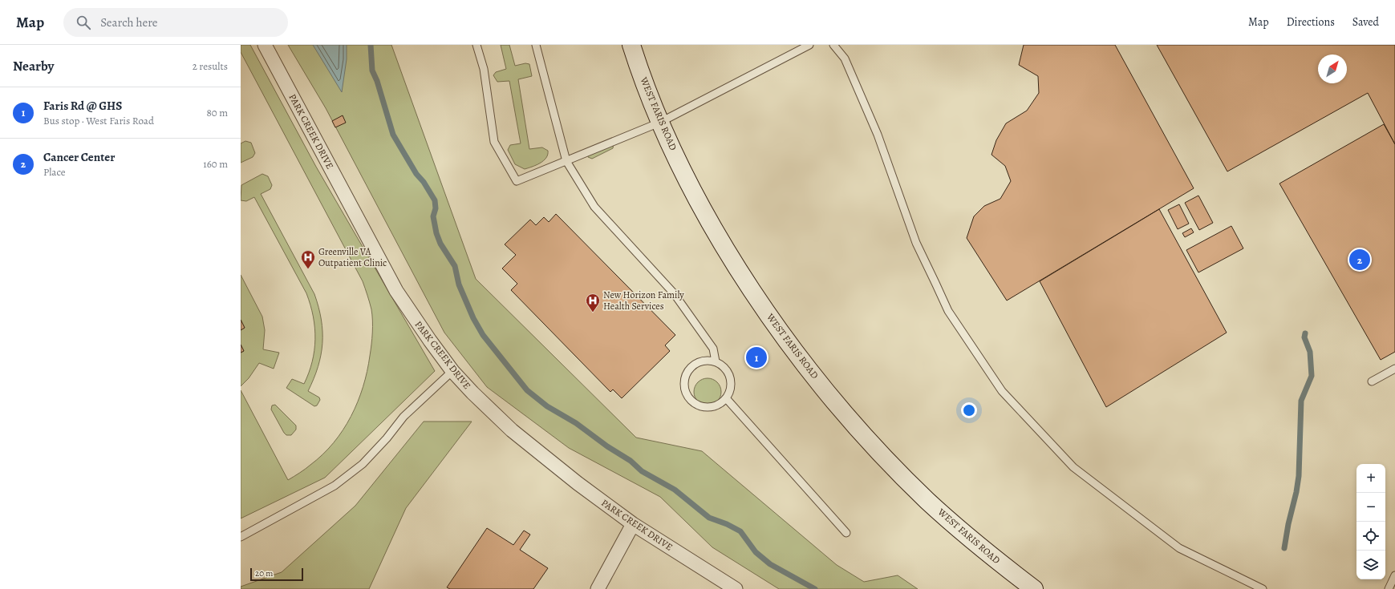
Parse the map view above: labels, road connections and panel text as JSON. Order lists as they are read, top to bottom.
{
  "streets": {
    "main road": ["WEST FARIS ROAD"],
    "street": ["PARK CREEK DRIVE"]
  },
  "places": {
    "hospital": ["Greenville VA Outpatient Clinic", "New Horizon Family Health Services"]
  },
  "scale_bar": "20 m",
  "north": "top right",
  "page": {
    "header": "Map",
    "search": "Search here",
    "nav": ["Map", "Directions", "Saved"],
    "heading": ["Nearby", "2 results"],
    "list": [
      {
        "mark": "1",
        "name": "Faris Rd @ GHS",
        "note": "Bus stop · West Faris Road",
        "value": "80 m"
      },
      {
        "mark": "2",
        "name": "Cancer Center",
        "note": "Place",
        "value": "160 m"
      }
    ],
    "pins": ["2", "1"],
    "map_buttons": ["+", "−"],
    "scale": "20 m"
  }
}
